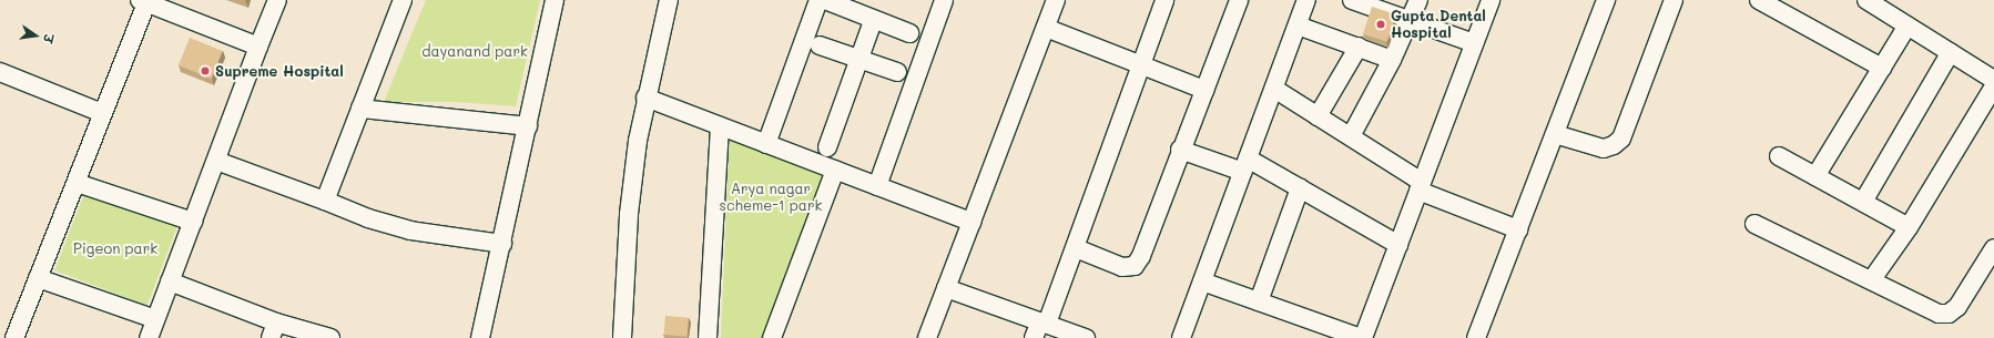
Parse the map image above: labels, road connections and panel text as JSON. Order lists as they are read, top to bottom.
{
  "parks": ["dayanand park", "Arya nagar scheme-1 park", "Pigeon park"],
  "places": ["Gupta Dental Hospital", "Supreme Hospital"],
  "north": "right"
}
